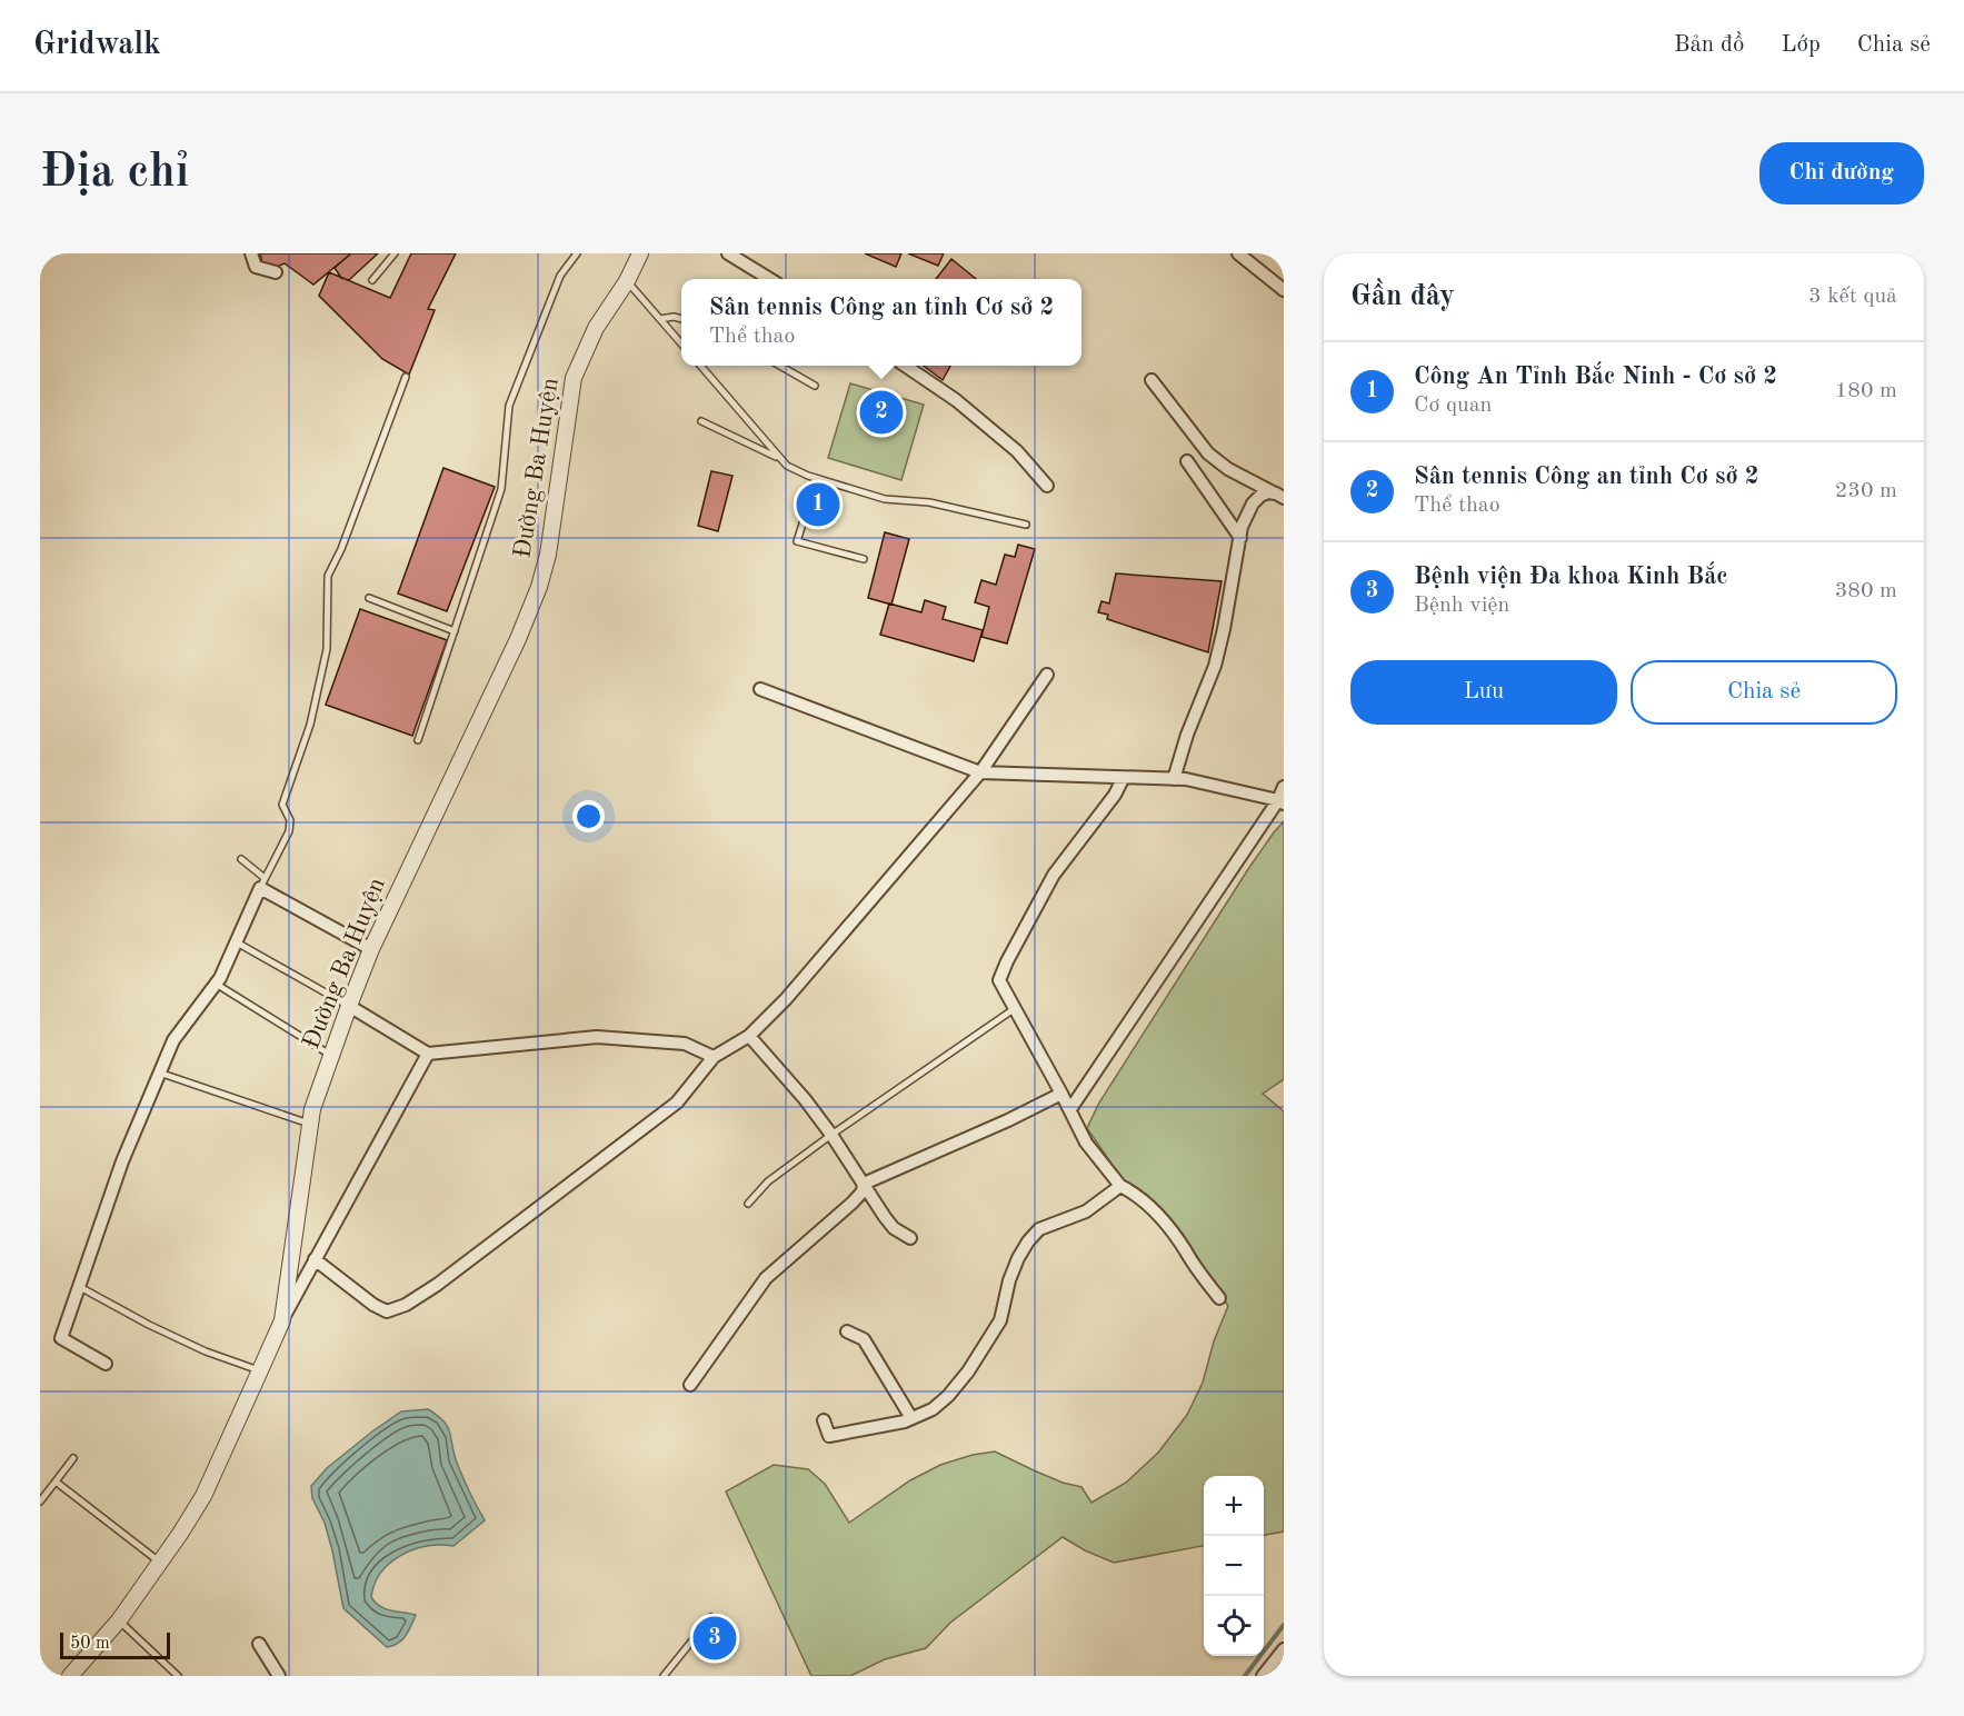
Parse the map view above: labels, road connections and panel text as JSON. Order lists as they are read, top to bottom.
{
  "streets": {
    "street": ["Đường Ba Huyện"]
  },
  "scale_bar": "50 m",
  "page": {
    "header": "Gridwalk",
    "nav": ["Bản đồ", "Lớp", "Chia sẻ"],
    "buttons": [
      "Chỉ đường",
      ["Lưu", "Chia sẻ"]
    ],
    "title": "Địa chỉ",
    "heading": ["Gần đây", "3 kết quả"],
    "popup": ["Sân tennis Công an tỉnh Cơ sở 2", "Thể thao"],
    "list": [
      {
        "mark": "1",
        "name": "Công An Tỉnh Bắc Ninh - Cơ sở 2",
        "note": "Cơ quan",
        "value": "180 m"
      },
      {
        "mark": "2",
        "name": "Sân tennis Công an tỉnh Cơ sở 2",
        "note": "Thể thao",
        "value": "230 m"
      },
      {
        "mark": "3",
        "name": "Bệnh viện Đa khoa Kinh Bắc",
        "note": "Bệnh viện",
        "value": "380 m"
      }
    ],
    "pins": ["2", "1", "3"],
    "map_buttons": ["+", "−"],
    "scale": "50 m"
  }
}
